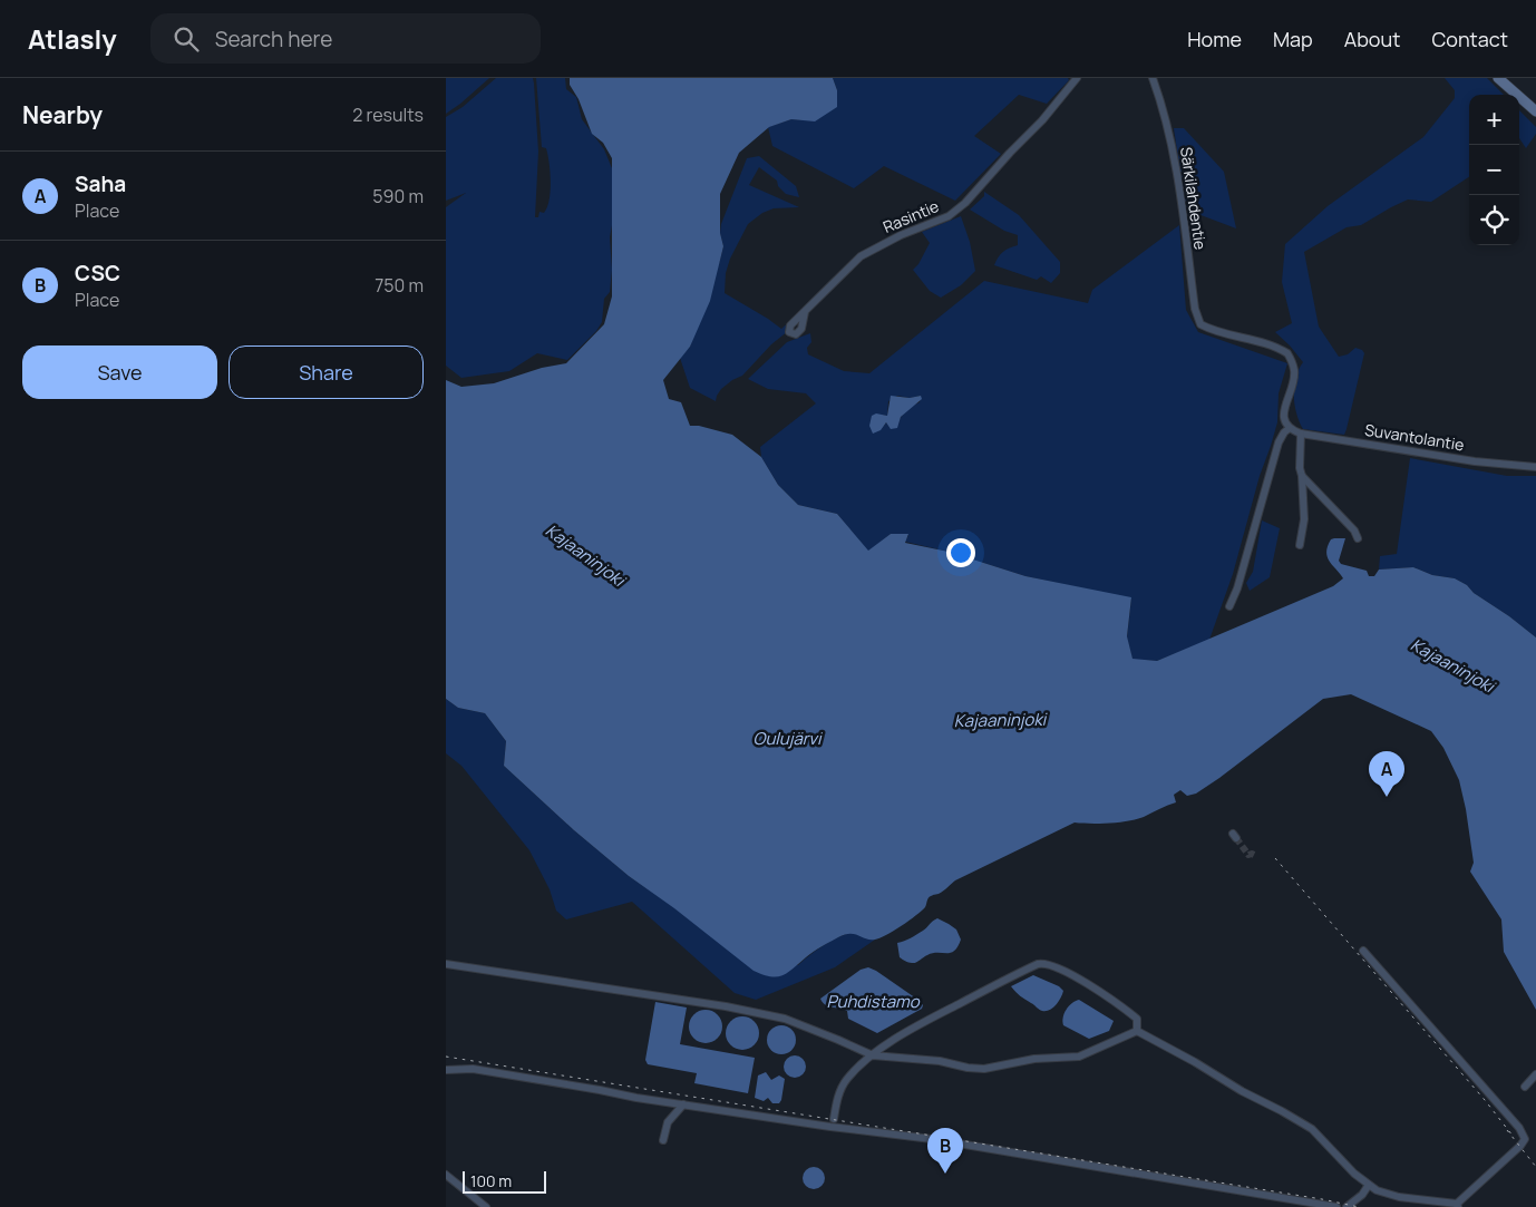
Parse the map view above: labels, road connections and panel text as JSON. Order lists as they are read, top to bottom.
{
  "streets": {
    "street": ["Särkilahdentie", "Rasintie", "Suvantolantie"]
  },
  "crossings": [
    ["Särkilahdentie", "Suvantolantie"]
  ],
  "water": ["Kajaaninjoki", "Oulujärvi", "Puhdistamo"],
  "scale_bar": "100 m",
  "page": {
    "header": "Atlasly",
    "search": "Search here",
    "nav": [
      "Home",
      "Map",
      "About",
      "Contact"
    ],
    "heading": ["Nearby", "2 results"],
    "map_buttons": ["+", "−"],
    "list": [
      {
        "mark": "A",
        "name": "Saha",
        "note": "Place",
        "value": "590 m"
      },
      {
        "mark": "B",
        "name": "CSC",
        "note": "Place",
        "value": "750 m"
      }
    ],
    "buttons": ["Save", "Share"],
    "pins": ["A", "B"],
    "scale": "100 m"
  }
}
